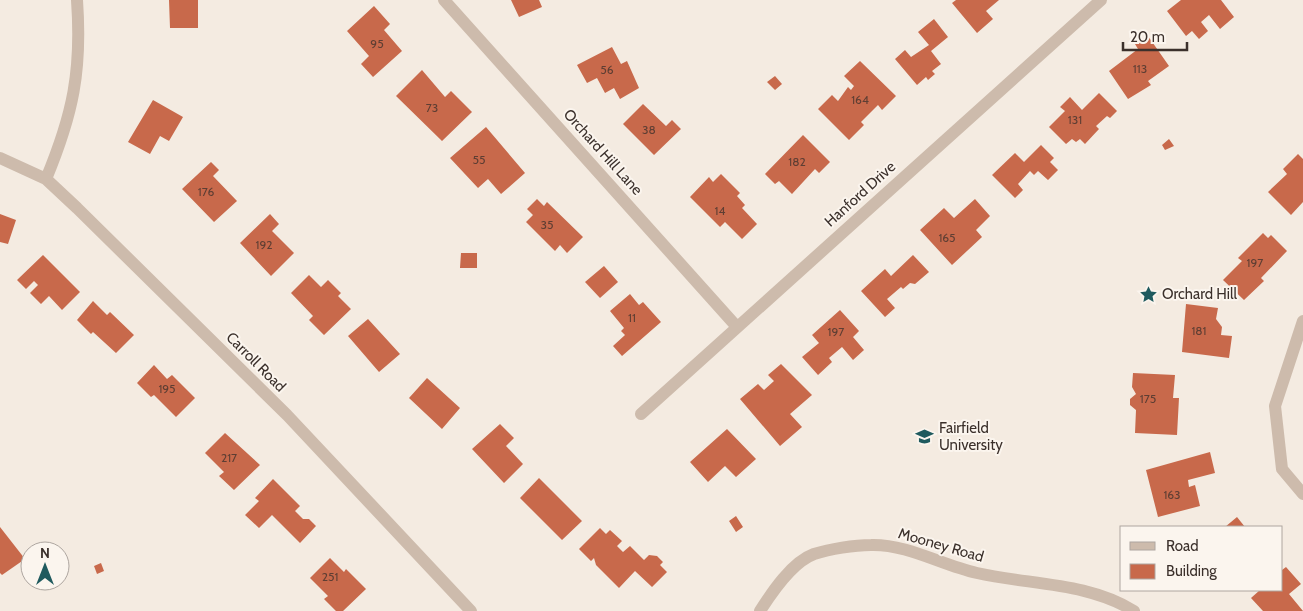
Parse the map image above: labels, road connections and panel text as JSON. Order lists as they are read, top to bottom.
{
  "streets": {
    "street": [
      "Orchard Hill Lane",
      "Hanford Drive",
      "Carroll Road",
      "Mooney Road"
    ]
  },
  "crossings": [
    ["Orchard Hill Lane", "Hanford Drive"]
  ],
  "places": {
    "place": ["Orchard Hill"],
    "school or university": ["Fairfield University"]
  },
  "house_numbers": [
    "95",
    "113",
    "56",
    "164",
    "73",
    "131",
    "38",
    "55",
    "182",
    "176",
    "14",
    "35",
    "165",
    "192",
    "197",
    "11",
    "181",
    "197",
    "195",
    "175",
    "217",
    "163",
    "251"
  ],
  "legend": ["Road", "Building"],
  "scale_bar": "20 m",
  "north": "top"
}
